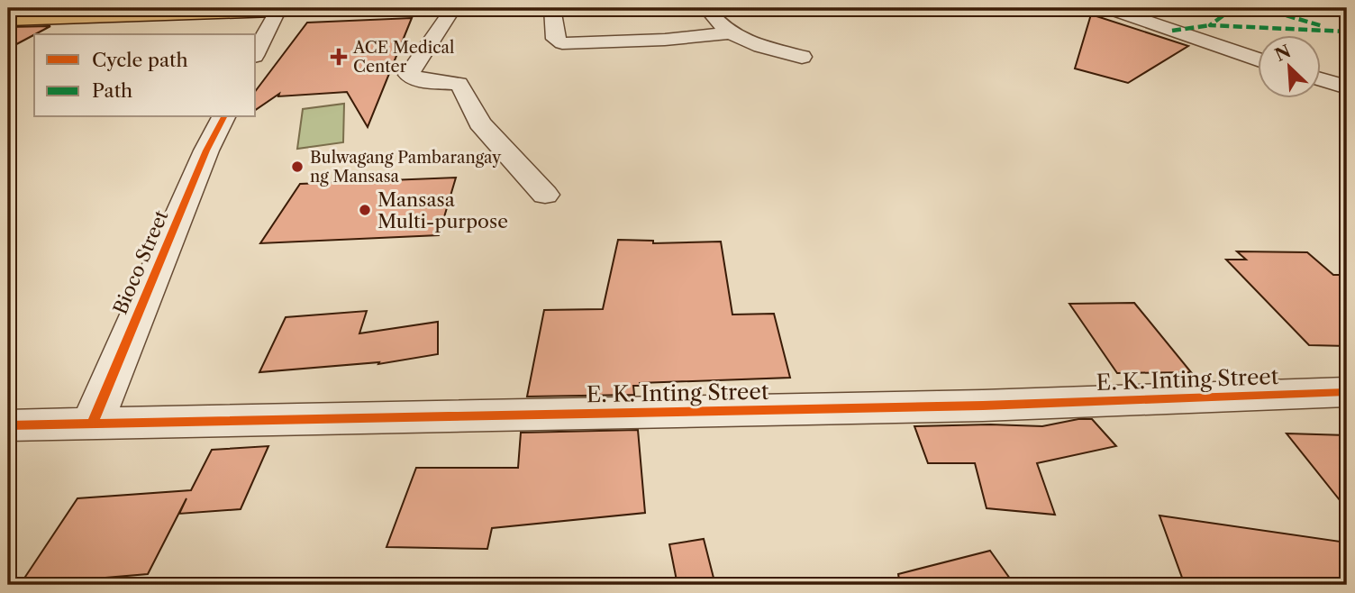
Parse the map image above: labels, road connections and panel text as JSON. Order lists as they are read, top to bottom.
{
  "streets": {
    "street": ["Bioco Street", "E. K. Inting Street"]
  },
  "crossings": [
    ["Bioco Street", "E. K. Inting Street"]
  ],
  "places": {
    "health": ["ACE Medical Center"],
    "other": ["Bulwagang Pambarangay ng Mansasa", "Mansasa Multi-purpose"]
  },
  "legend": ["Cycle path", "Path"],
  "north": "top left"
}
